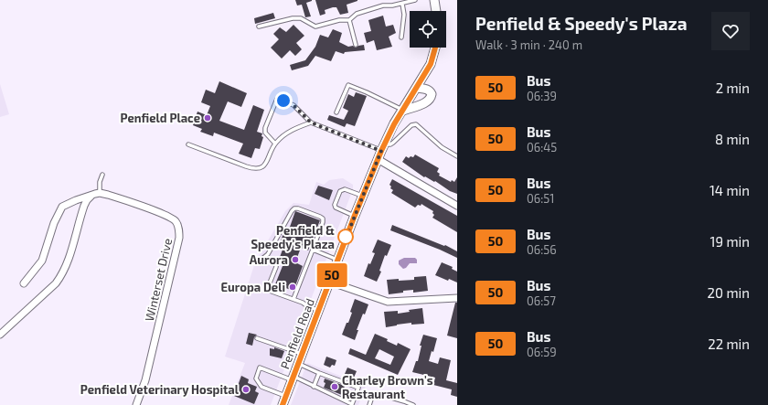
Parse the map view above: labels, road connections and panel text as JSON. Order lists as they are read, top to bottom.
{
  "streets": {
    "street": ["Winterset Drive", "Penfield Road"]
  },
  "places": [
    "Penfield Place",
    "Penfield & Speedy's Plaza",
    "Aurora",
    "Europa Deli",
    "Charley Brown's Restaurant",
    "Penfield Veterinary Hospital"
  ],
  "lines": ["bus line 50"],
  "page": {
    "on_map": "50",
    "heading": ["Penfield & Speedy's Plaza", "Walk · 3 min · 240 m"],
    "list": [
      {
        "mark": "50",
        "name": "Bus",
        "note": "06:39",
        "value": "2 min"
      },
      {
        "mark": "50",
        "name": "Bus",
        "note": "06:45",
        "value": "8 min"
      },
      {
        "mark": "50",
        "name": "Bus",
        "note": "06:51",
        "value": "14 min"
      },
      {
        "mark": "50",
        "name": "Bus",
        "note": "06:56",
        "value": "19 min"
      },
      {
        "mark": "50",
        "name": "Bus",
        "note": "06:57",
        "value": "20 min"
      },
      {
        "mark": "50",
        "name": "Bus",
        "note": "06:59",
        "value": "22 min"
      }
    ]
  }
}
